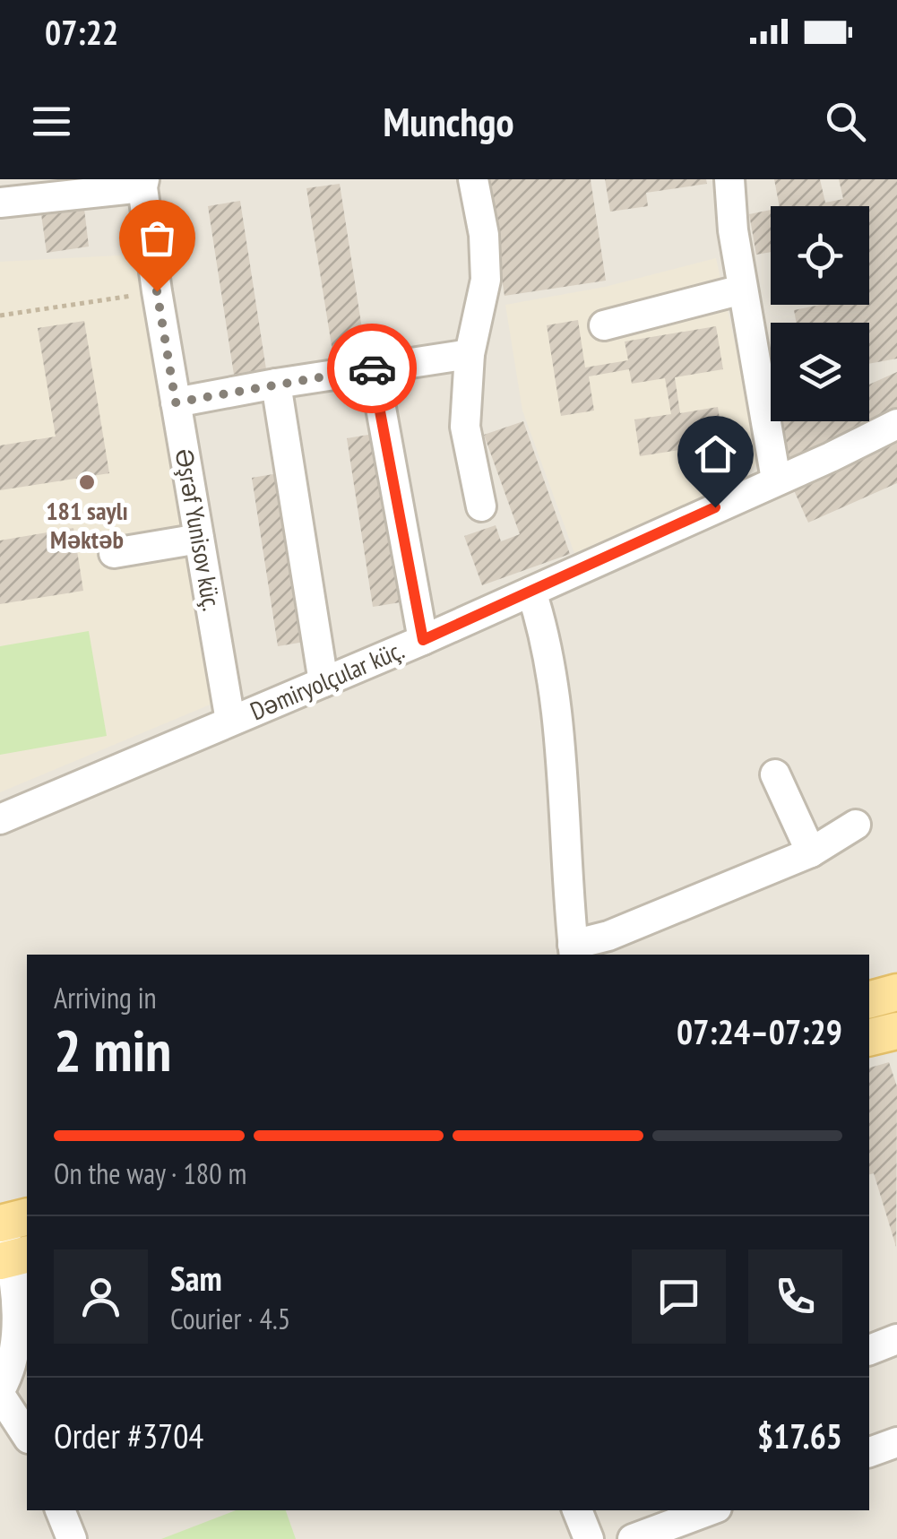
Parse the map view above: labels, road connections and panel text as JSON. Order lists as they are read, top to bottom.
{
  "streets": {
    "street": ["Əşrəf Yunisov küç.", "Dəmiryolçular küç."]
  },
  "crossings": [
    ["Əşrəf Yunisov küç.", "Dəmiryolçular küç."]
  ],
  "places": ["181 saylı Məktəb"],
  "page": {
    "status": "07:22",
    "header": "Munchgo",
    "heading": ["2 min", "Arriving in", "07:24–07:29"],
    "panel": [
      "Sam",
      "Courier · 4.5",
      "Order #3704",
      "$17.65"
    ],
    "bar": "On the way · 180 m"
  }
}
